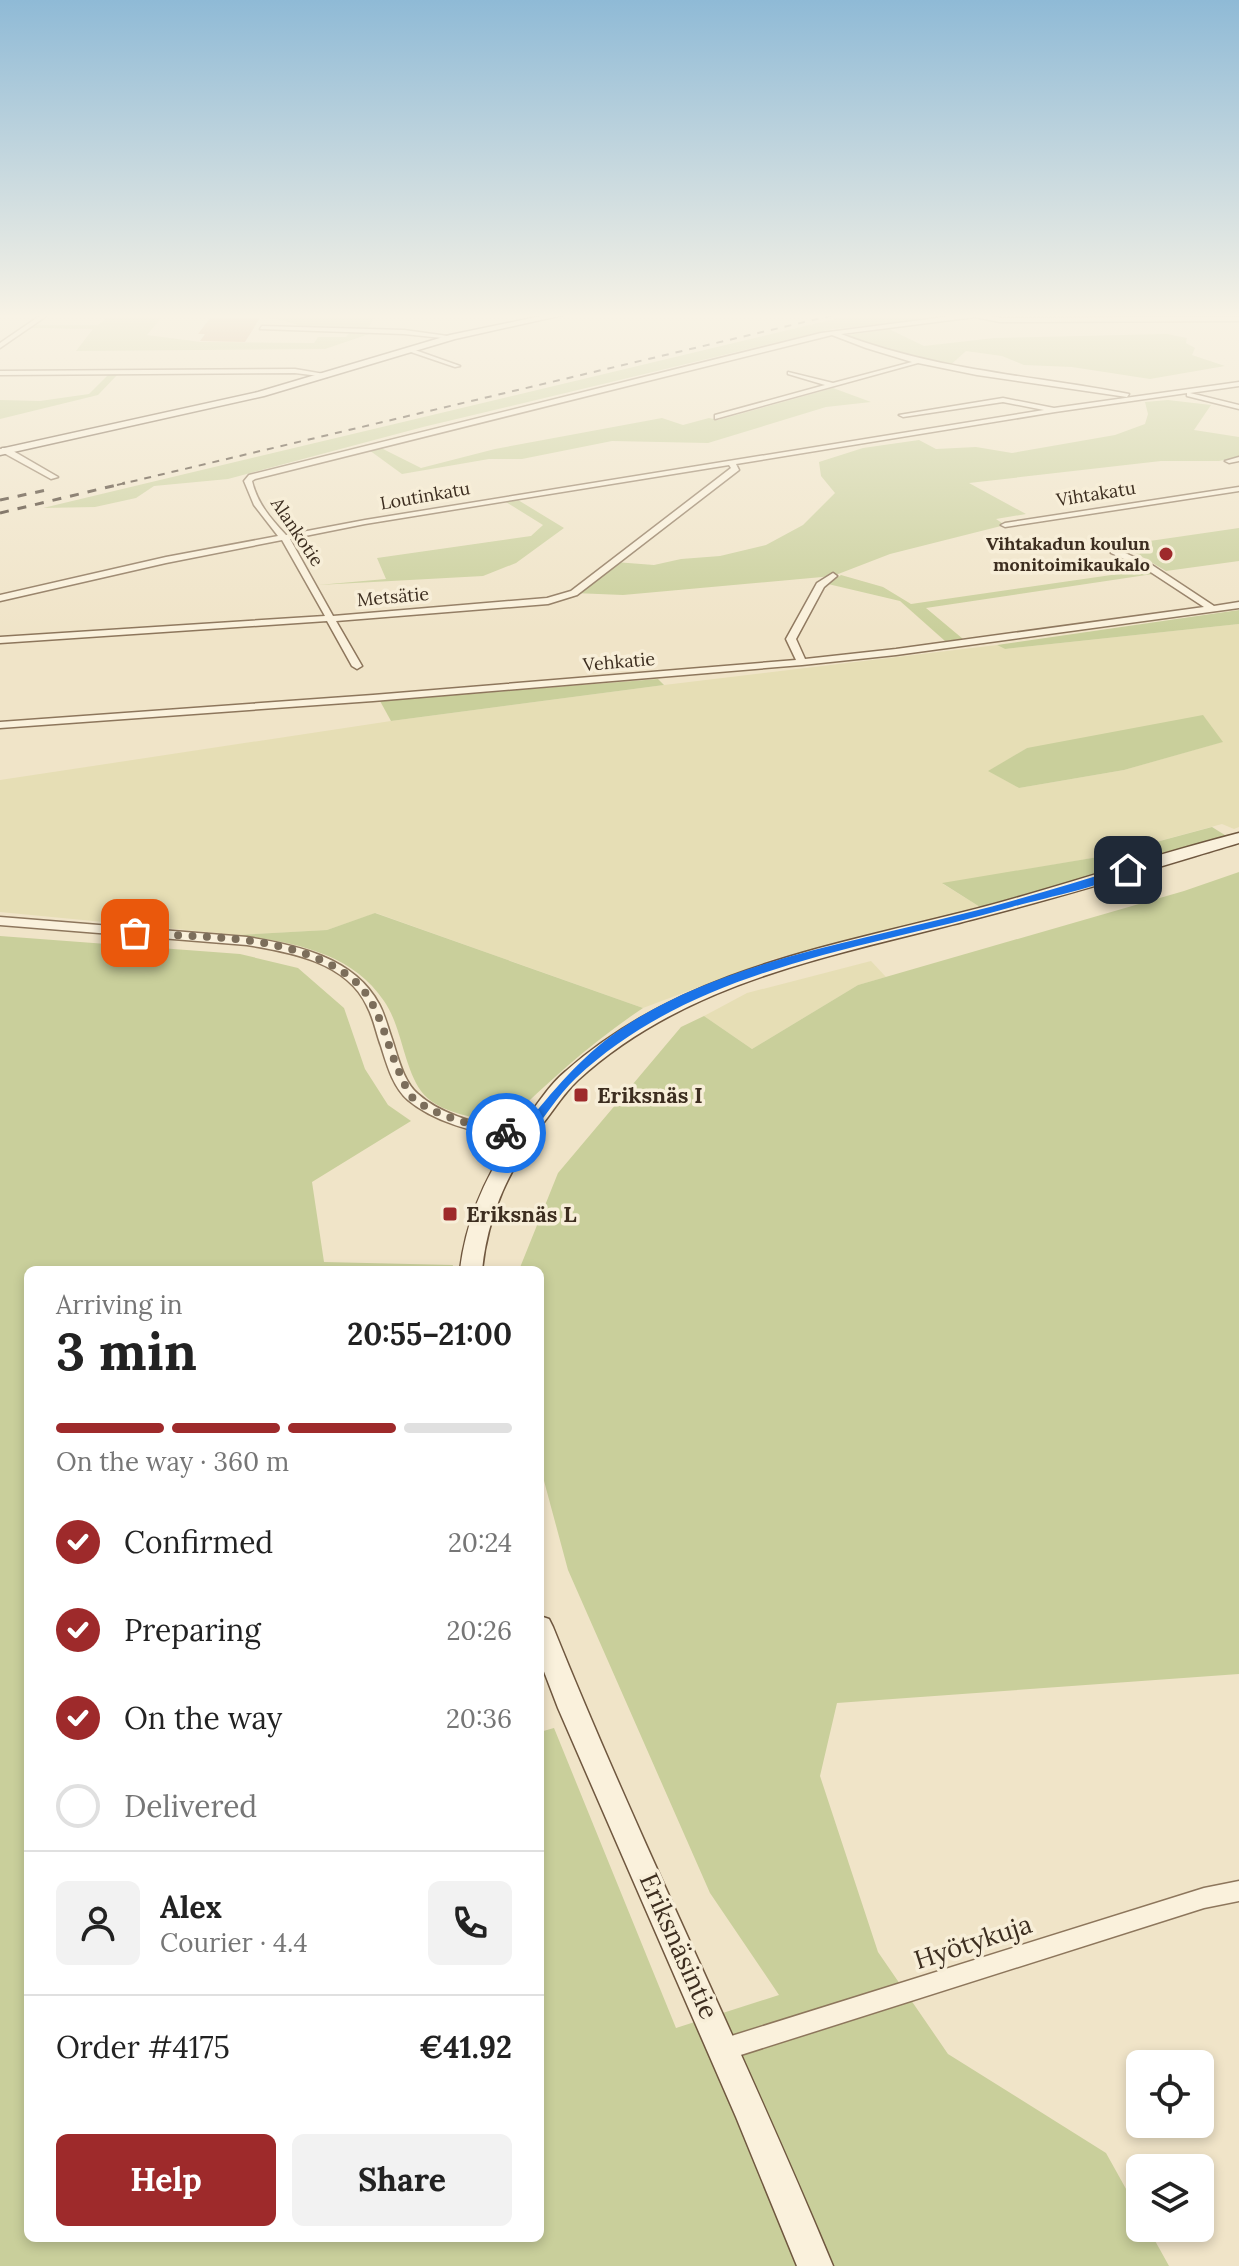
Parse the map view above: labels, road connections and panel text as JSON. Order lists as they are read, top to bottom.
{
  "streets": {
    "street": [
      "Vihtakatu",
      "Loutinkatu",
      "Alankotie",
      "Metsätie",
      "Vehkatie",
      "Hyötykuja",
      "Eriksnäsintie"
    ]
  },
  "crossings": [
    ["Loutinkatu", "Alankotie"],
    ["Loutinkatu", "Metsätie"],
    ["Alankotie", "Metsätie"],
    ["Hyötykuja", "Eriksnäsintie"]
  ],
  "places": {
    "other": ["Vihtakadun koulun monitoimikaukalo"],
    "transit": ["Eriksnäs I", "Eriksnäs L"]
  },
  "page": {
    "heading": ["3 min", "Arriving in", "20:55–21:00"],
    "panel": [
      "Alex",
      "Courier · 4.4",
      "Order #4175",
      "€41.92"
    ],
    "bar": "On the way · 360 m",
    "list": [
      ["Confirmed", "20:24"],
      ["Preparing", "20:26"],
      ["On the way", "20:36"],
      "Delivered"
    ],
    "buttons": ["Help", "Share"]
  }
}
